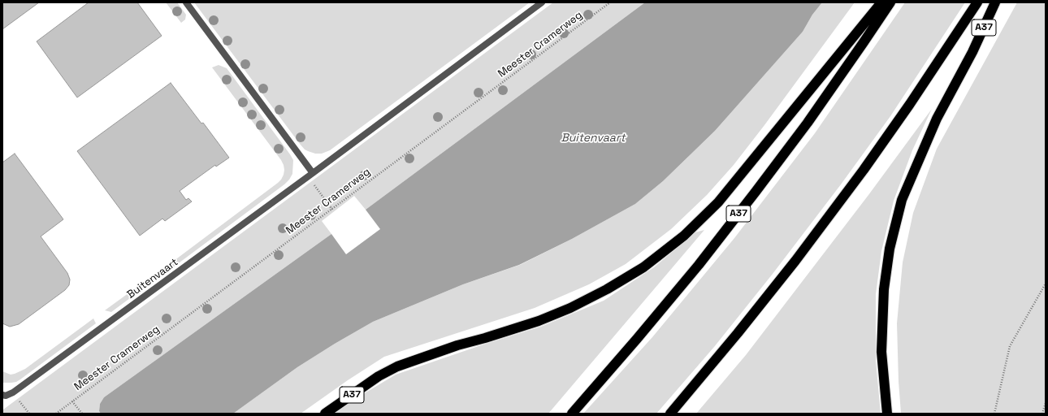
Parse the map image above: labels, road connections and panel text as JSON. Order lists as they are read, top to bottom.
{
  "streets": {
    "highway": ["A37"],
    "street": ["Buitenvaart"],
    "path": ["Meester Cramerweg"]
  },
  "water": ["Buitenvaart"]
}
